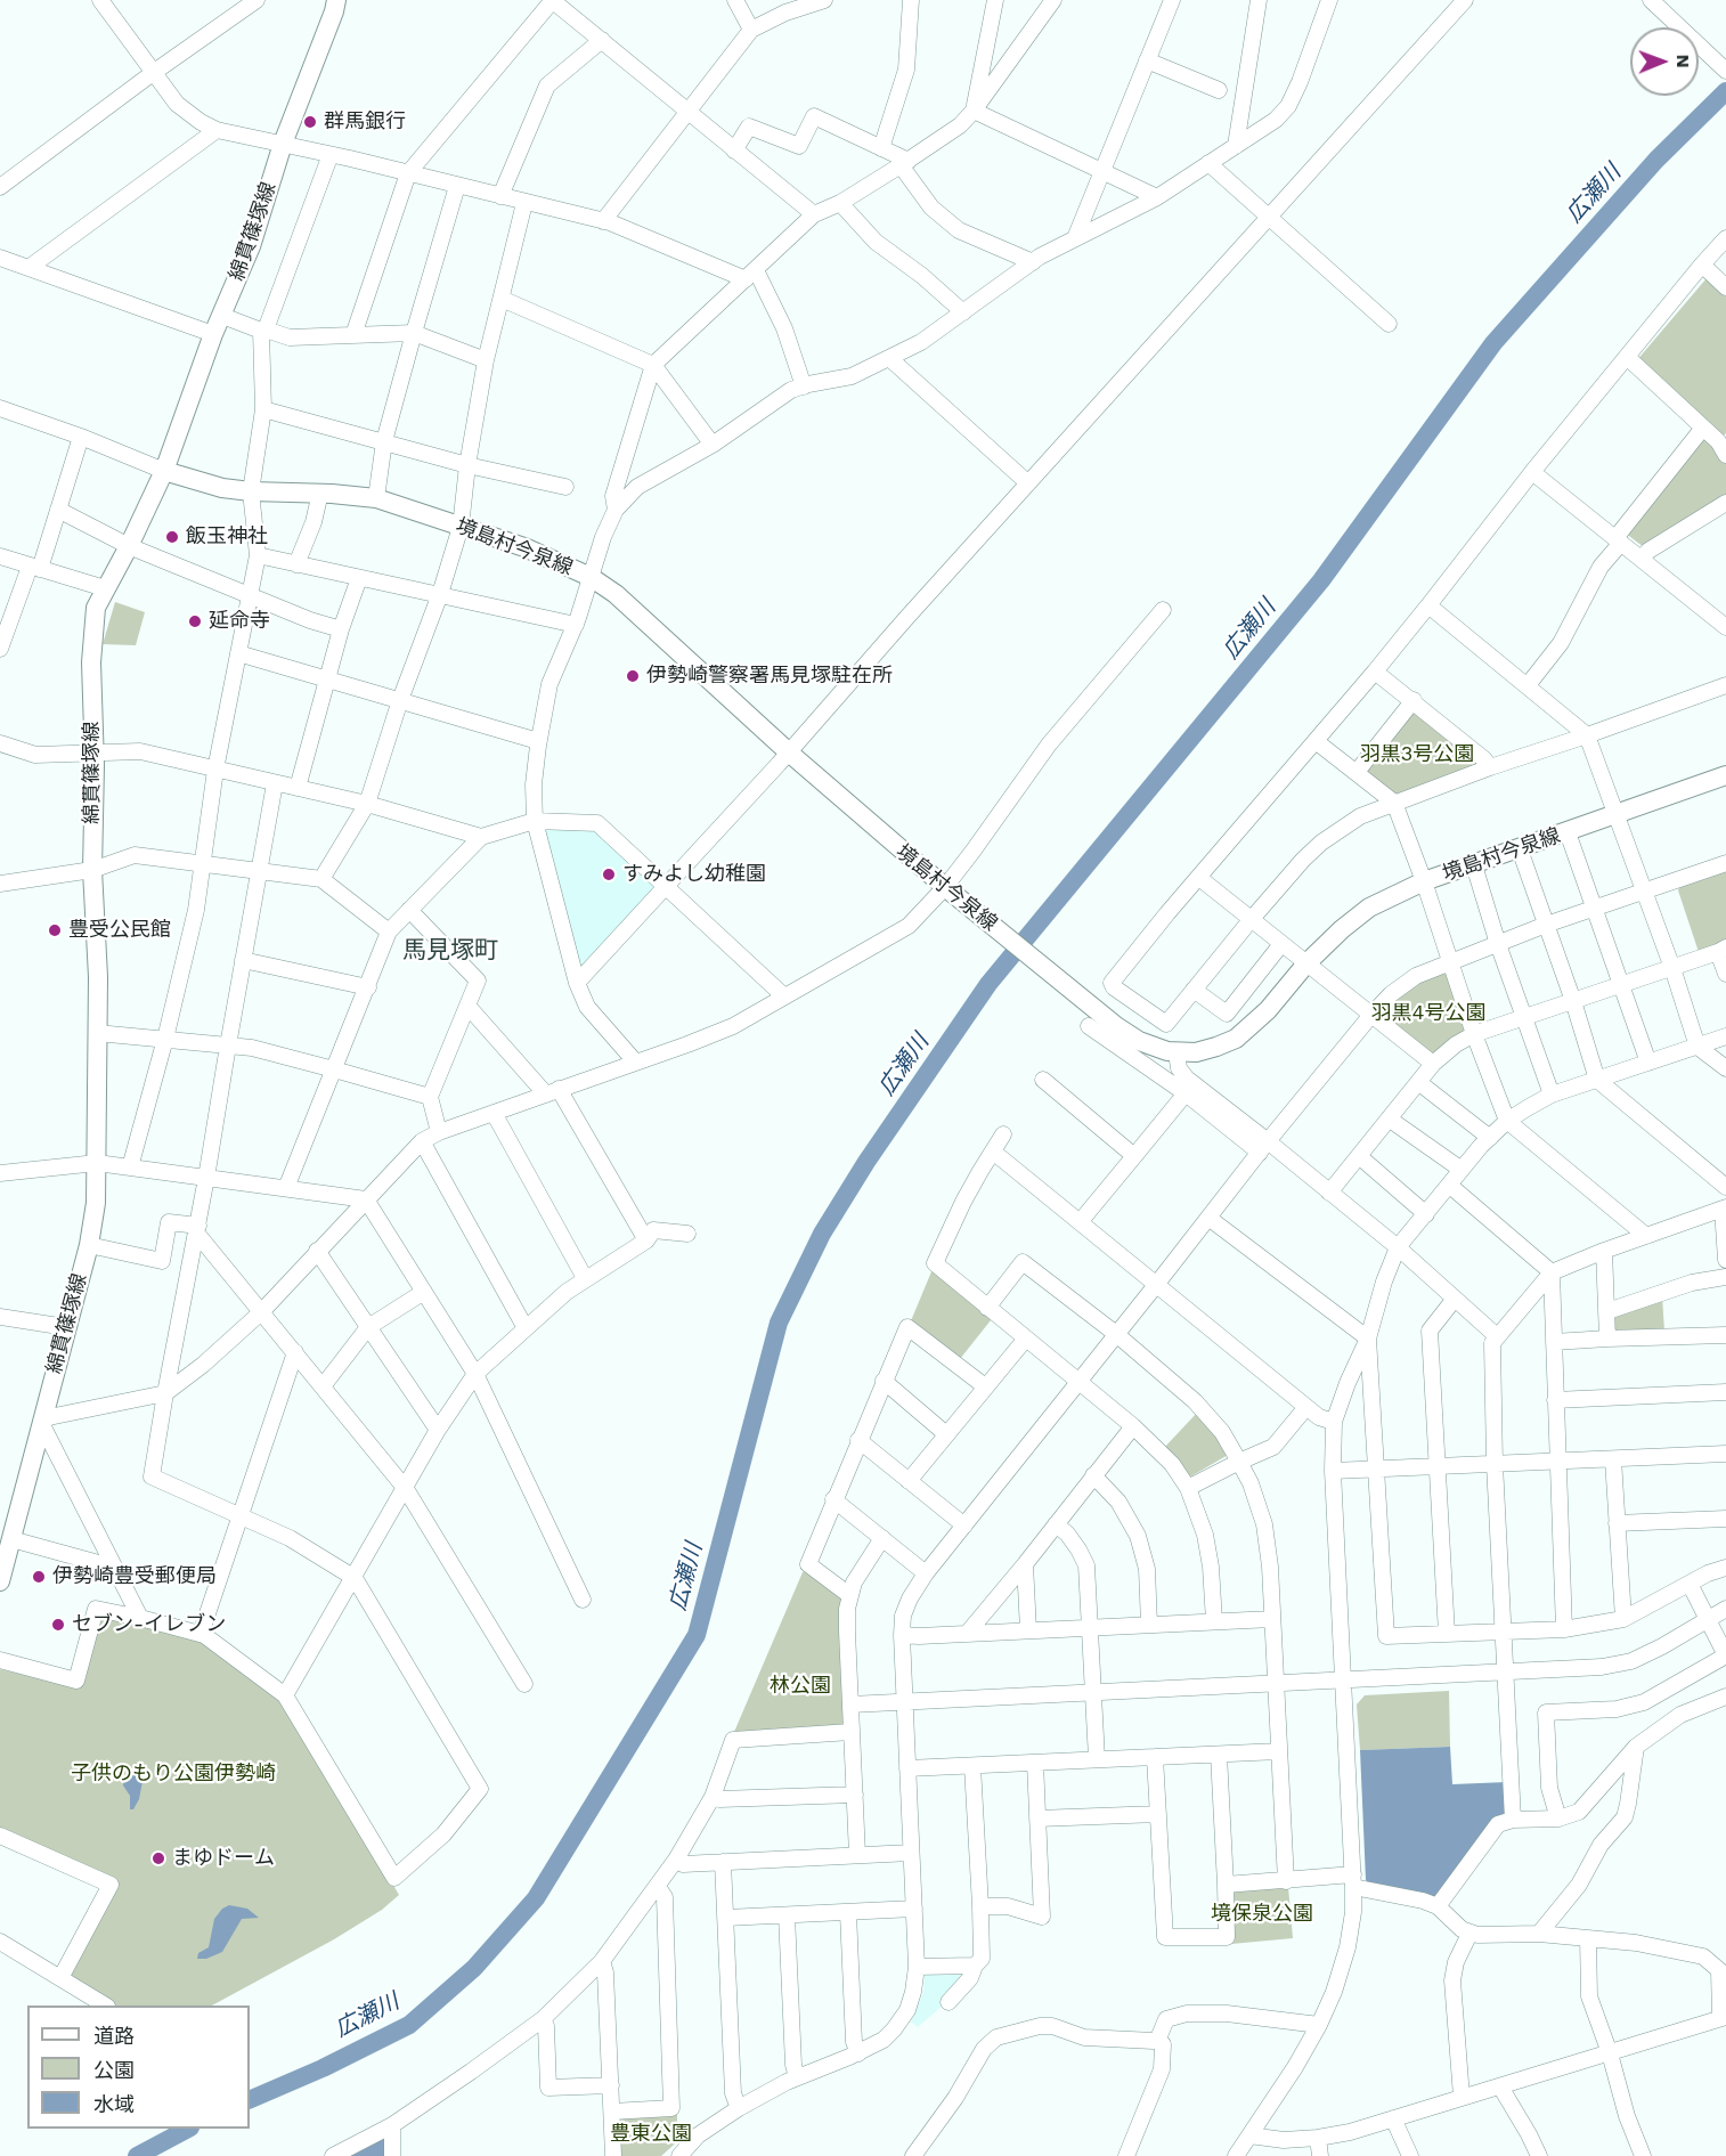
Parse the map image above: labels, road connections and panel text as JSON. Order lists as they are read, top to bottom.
{
  "streets": {
    "main road": ["綿貫篠塚線", "境島村今泉線"]
  },
  "crossings": [
    ["綿貫篠塚線", "境島村今泉線"]
  ],
  "districts": ["馬見塚町"],
  "water": ["広瀬川"],
  "parks": [
    "羽黒3号公園",
    "羽黒4号公園",
    "林公園",
    "子供のもり公園伊勢崎",
    "境保泉公園",
    "豊東公園"
  ],
  "places": [
    "群馬銀行",
    "飯玉神社",
    "延命寺",
    "伊勢崎警察署馬見塚駐在所",
    "すみよし幼稚園",
    "豊受公民館",
    "伊勢崎豊受郵便局",
    "セブン-イレブン",
    "まゆドーム"
  ],
  "legend": ["道路", "公園", "水域"],
  "north": "right"
}
